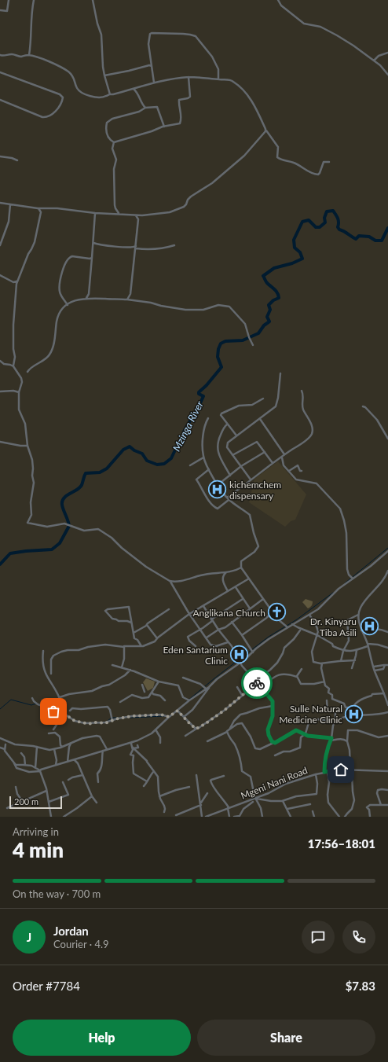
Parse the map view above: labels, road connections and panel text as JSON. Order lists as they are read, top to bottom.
{
  "streets": {
    "street": ["Mgeni Nani Road"]
  },
  "water": ["Mzinga River"],
  "places": {
    "hospital": [
      "kichemchem dispensary",
      "Dr. Kinyaru Tiba Asili",
      "Eden Santarium Clinic",
      "Sulle Natural Medicine Clinic"
    ],
    "church": ["Anglikana Church"]
  },
  "scale_bar": "200 m",
  "page": {
    "scale": "200 m",
    "heading": ["4 min", "Arriving in", "17:56–18:01"],
    "panel": [
      "Jordan",
      "Courier · 4.9",
      "Order #7784",
      "$7.83"
    ],
    "bar": "On the way · 700 m",
    "round": "J",
    "buttons": ["Help", "Share"]
  }
}
